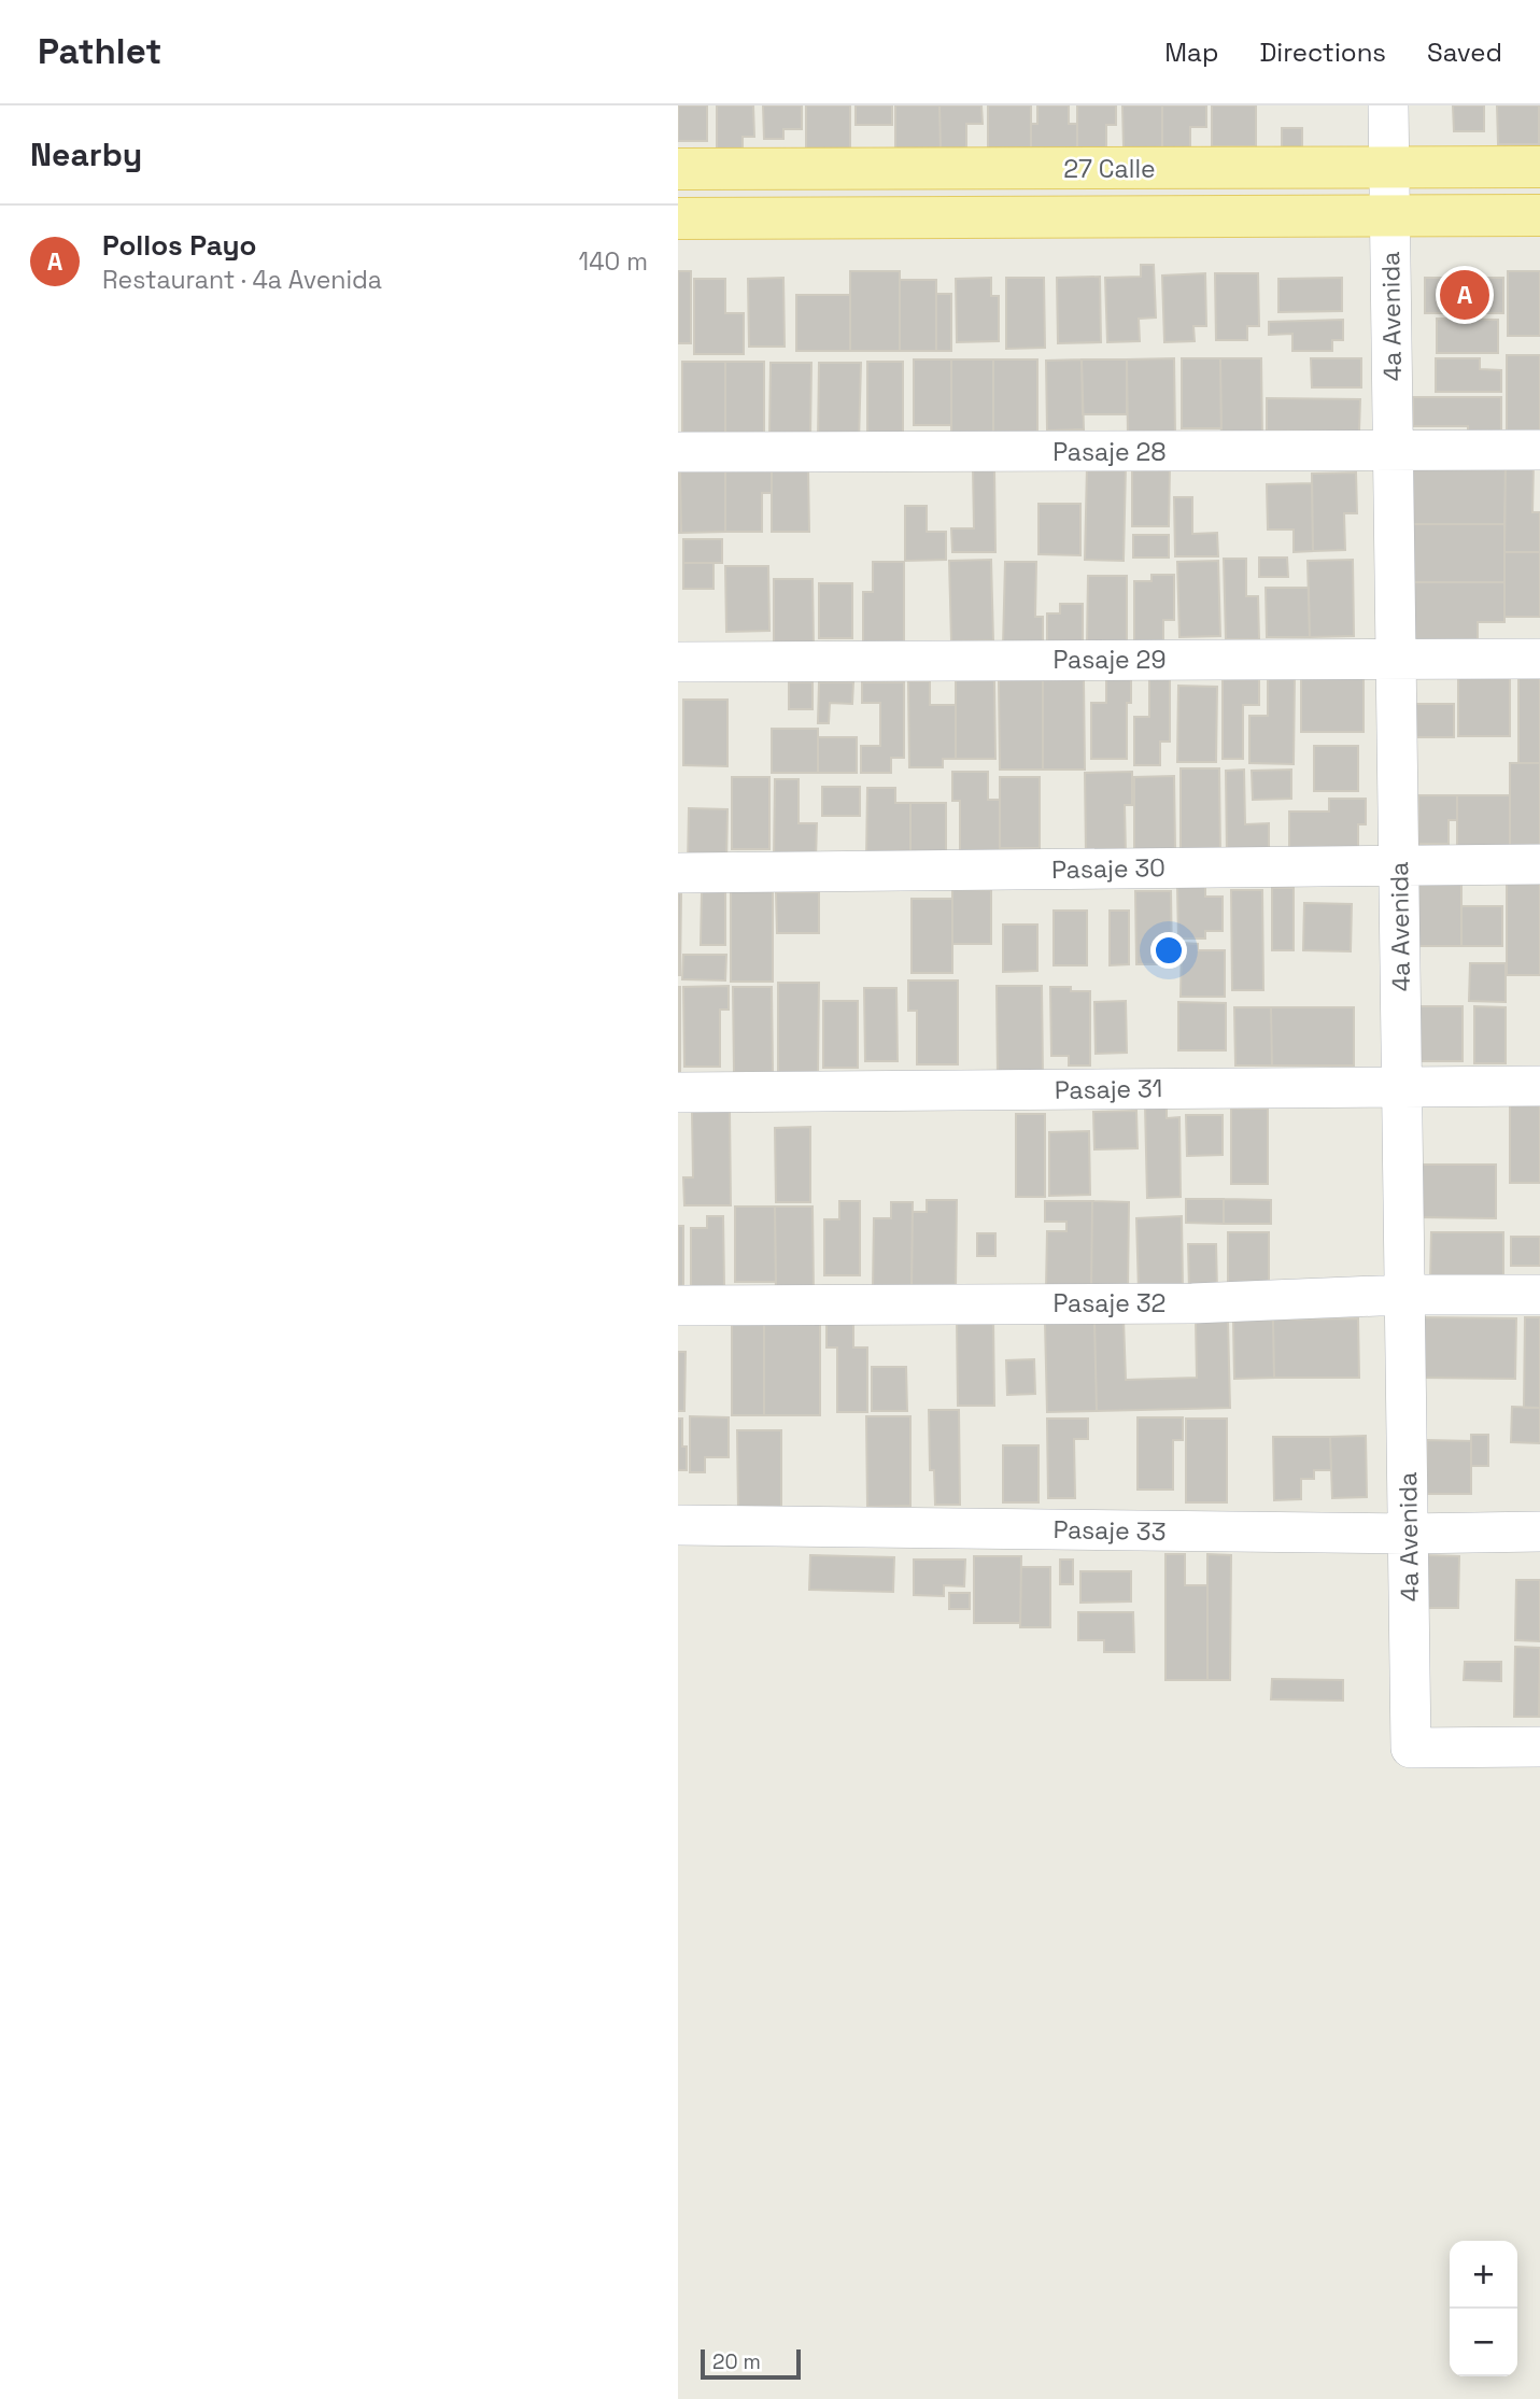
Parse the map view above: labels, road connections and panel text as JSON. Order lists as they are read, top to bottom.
{
  "streets": {
    "main road": ["27 Calle"],
    "street": [
      "4a Avenida",
      "Pasaje 28",
      "Pasaje 29",
      "Pasaje 30",
      "Pasaje 31",
      "Pasaje 32",
      "Pasaje 33"
    ]
  },
  "crossings": [
    ["27 Calle", "4a Avenida"],
    ["4a Avenida", "Pasaje 28"],
    ["4a Avenida", "Pasaje 29"],
    ["4a Avenida", "Pasaje 30"],
    ["4a Avenida", "Pasaje 31"],
    ["4a Avenida", "Pasaje 32"],
    ["4a Avenida", "Pasaje 33"]
  ],
  "scale_bar": "20 m",
  "page": {
    "header": "Pathlet",
    "nav": ["Map", "Directions", "Saved"],
    "heading": "Nearby",
    "list": [
      {
        "mark": "A",
        "name": "Pollos Payo",
        "note": "Restaurant · 4a Avenida",
        "value": "140 m"
      }
    ],
    "pins": "A",
    "map_buttons": ["+", "−"],
    "scale": "20 m"
  }
}
